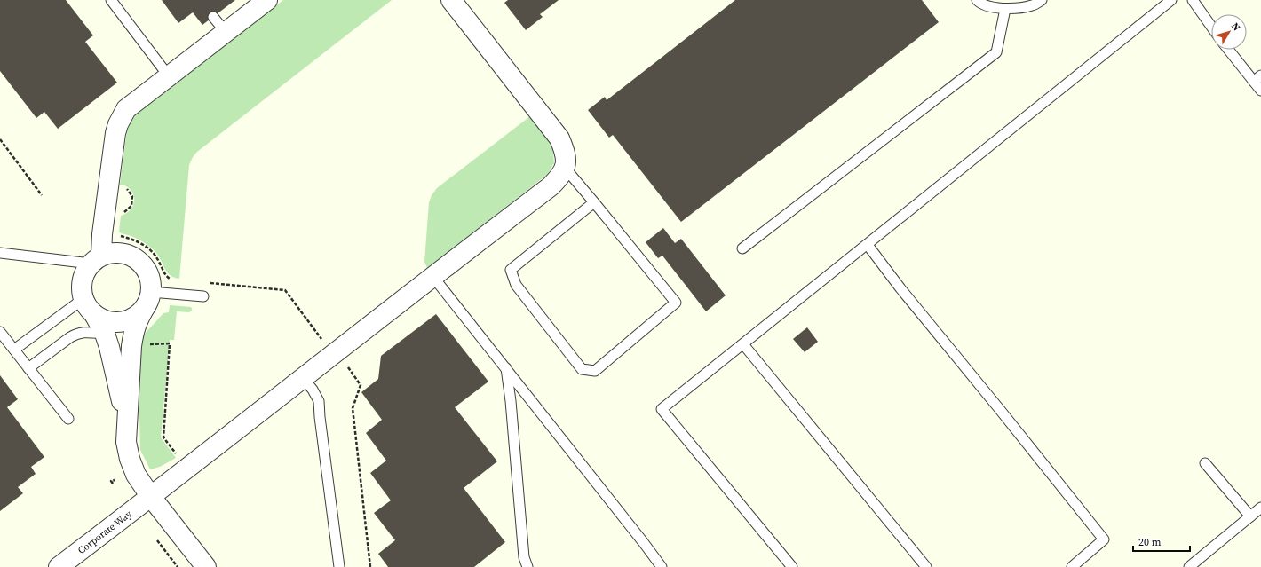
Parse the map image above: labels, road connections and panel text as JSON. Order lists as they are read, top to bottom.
{
  "streets": {
    "street": ["Corporate Way"]
  },
  "scale_bar": "20 m",
  "north": "top right"
}
